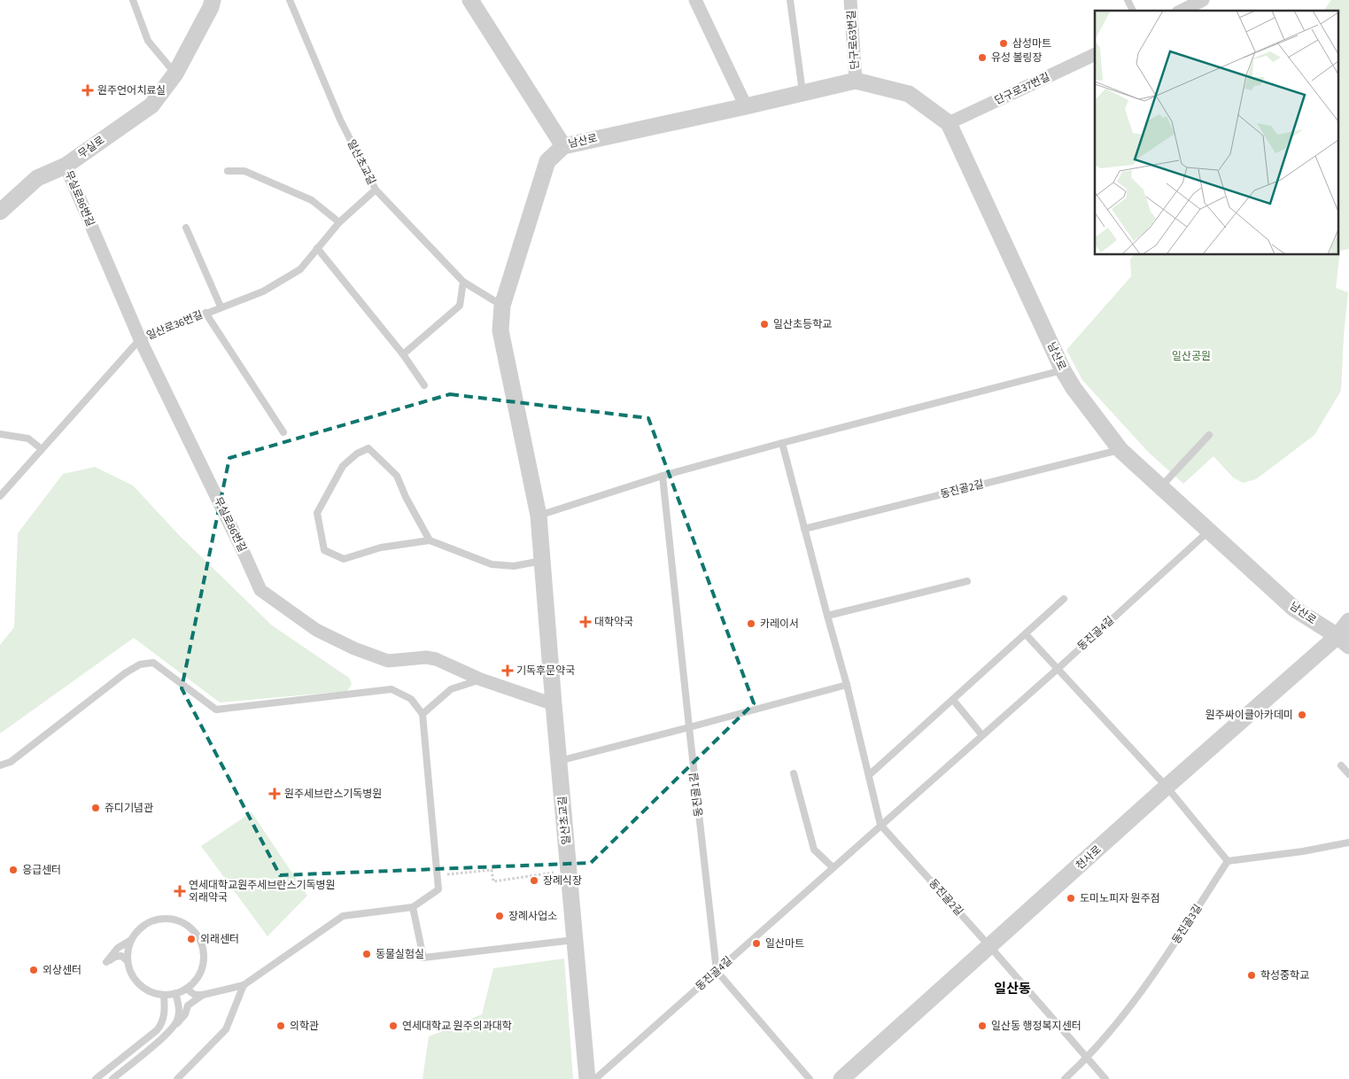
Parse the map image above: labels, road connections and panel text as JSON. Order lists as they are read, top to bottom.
{
  "streets": {
    "street": [
      "단구로63번길",
      "단구로37번길",
      "남산로",
      "무실로",
      "일산초교길",
      "무실로86번길",
      "천사로"
    ],
    "lane": [
      "일산로36번길",
      "동진골2길",
      "동진골4길",
      "동진골1길",
      "동진골3길"
    ]
  },
  "crossings": [
    ["단구로63번길", "남산로"],
    ["단구로37번길", "남산로"],
    ["남산로", "일산초교길"],
    ["남산로", "동진골2길"],
    ["남산로", "동진골4길"],
    ["남산로", "천사로"],
    ["무실로", "무실로86번길"],
    ["일산초교길", "무실로86번길"],
    ["일산초교길", "일산로36번길"],
    ["무실로86번길", "일산로36번길"],
    ["동진골2길", "동진골4길"],
    ["동진골2길", "천사로"],
    ["동진골2길", "동진골3길"],
    ["동진골4길", "동진골1길"]
  ],
  "districts": ["일산동"],
  "parks": ["일산공원"],
  "places": {
    "other": [
      "삼성마트",
      "유성 볼링장",
      "일산초등학교",
      "카레이서",
      "원주싸이클아카데미",
      "쥬디기념관",
      "응급센터",
      "장례식장",
      "도미노피자 원주점",
      "장례사업소",
      "외래센터",
      "일산마트",
      "동물실험실",
      "외상센터",
      "학성중학교",
      "의학관",
      "연세대학교 원주의과대학",
      "일산동 행정복지센터"
    ],
    "health": [
      "원주언어치료실",
      "대학약국",
      "기독후문약국",
      "원주세브란스기독병원",
      "연세대학교원주세브란스기독병원 외래약국"
    ]
  }
}
